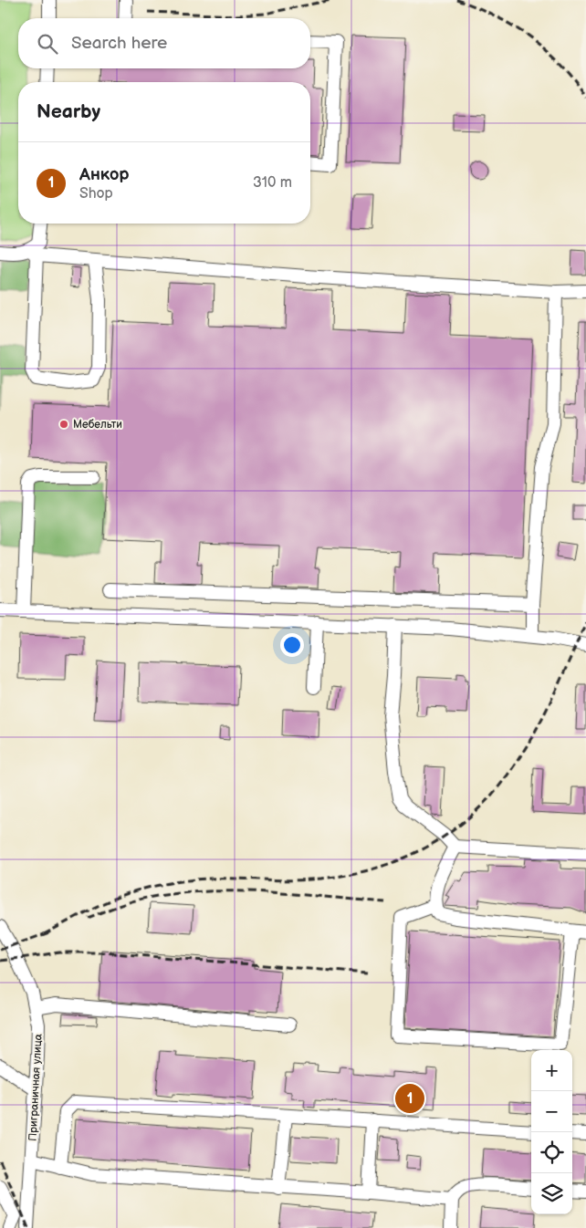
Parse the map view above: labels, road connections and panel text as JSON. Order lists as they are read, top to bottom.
{
  "streets": {
    "street": ["Приграничная улица"]
  },
  "places": ["Мебельти"],
  "page": {
    "search": "Search here",
    "heading": "Nearby",
    "list": [
      {
        "mark": "1",
        "name": "Анкор",
        "note": "Shop",
        "value": "310 m"
      }
    ],
    "map_buttons": ["+", "−"],
    "pins": "1"
  }
}
